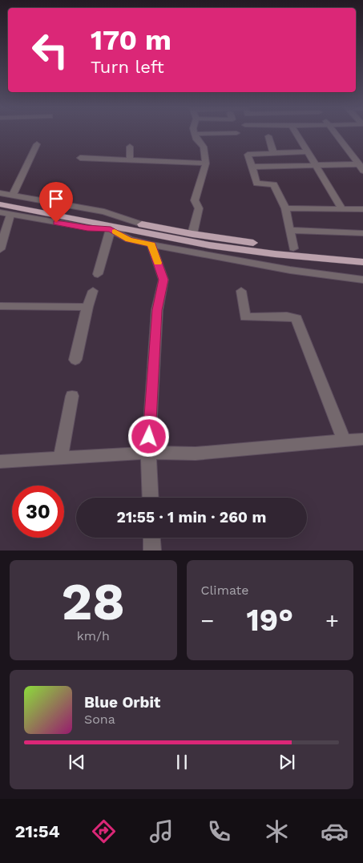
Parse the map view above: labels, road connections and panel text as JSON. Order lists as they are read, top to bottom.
{
  "page": {
    "turn": ["170 m", "Turn left"],
    "limit": "30",
    "trip": "21:55 · 1 min · 260 m",
    "tile": [
      ["28", "km/h"],
      "Climate"
    ],
    "heat": ["−", "19°", "+"],
    "song": ["Blue Orbit", "Sona"],
    "tabs": "21:54"
  }
}
